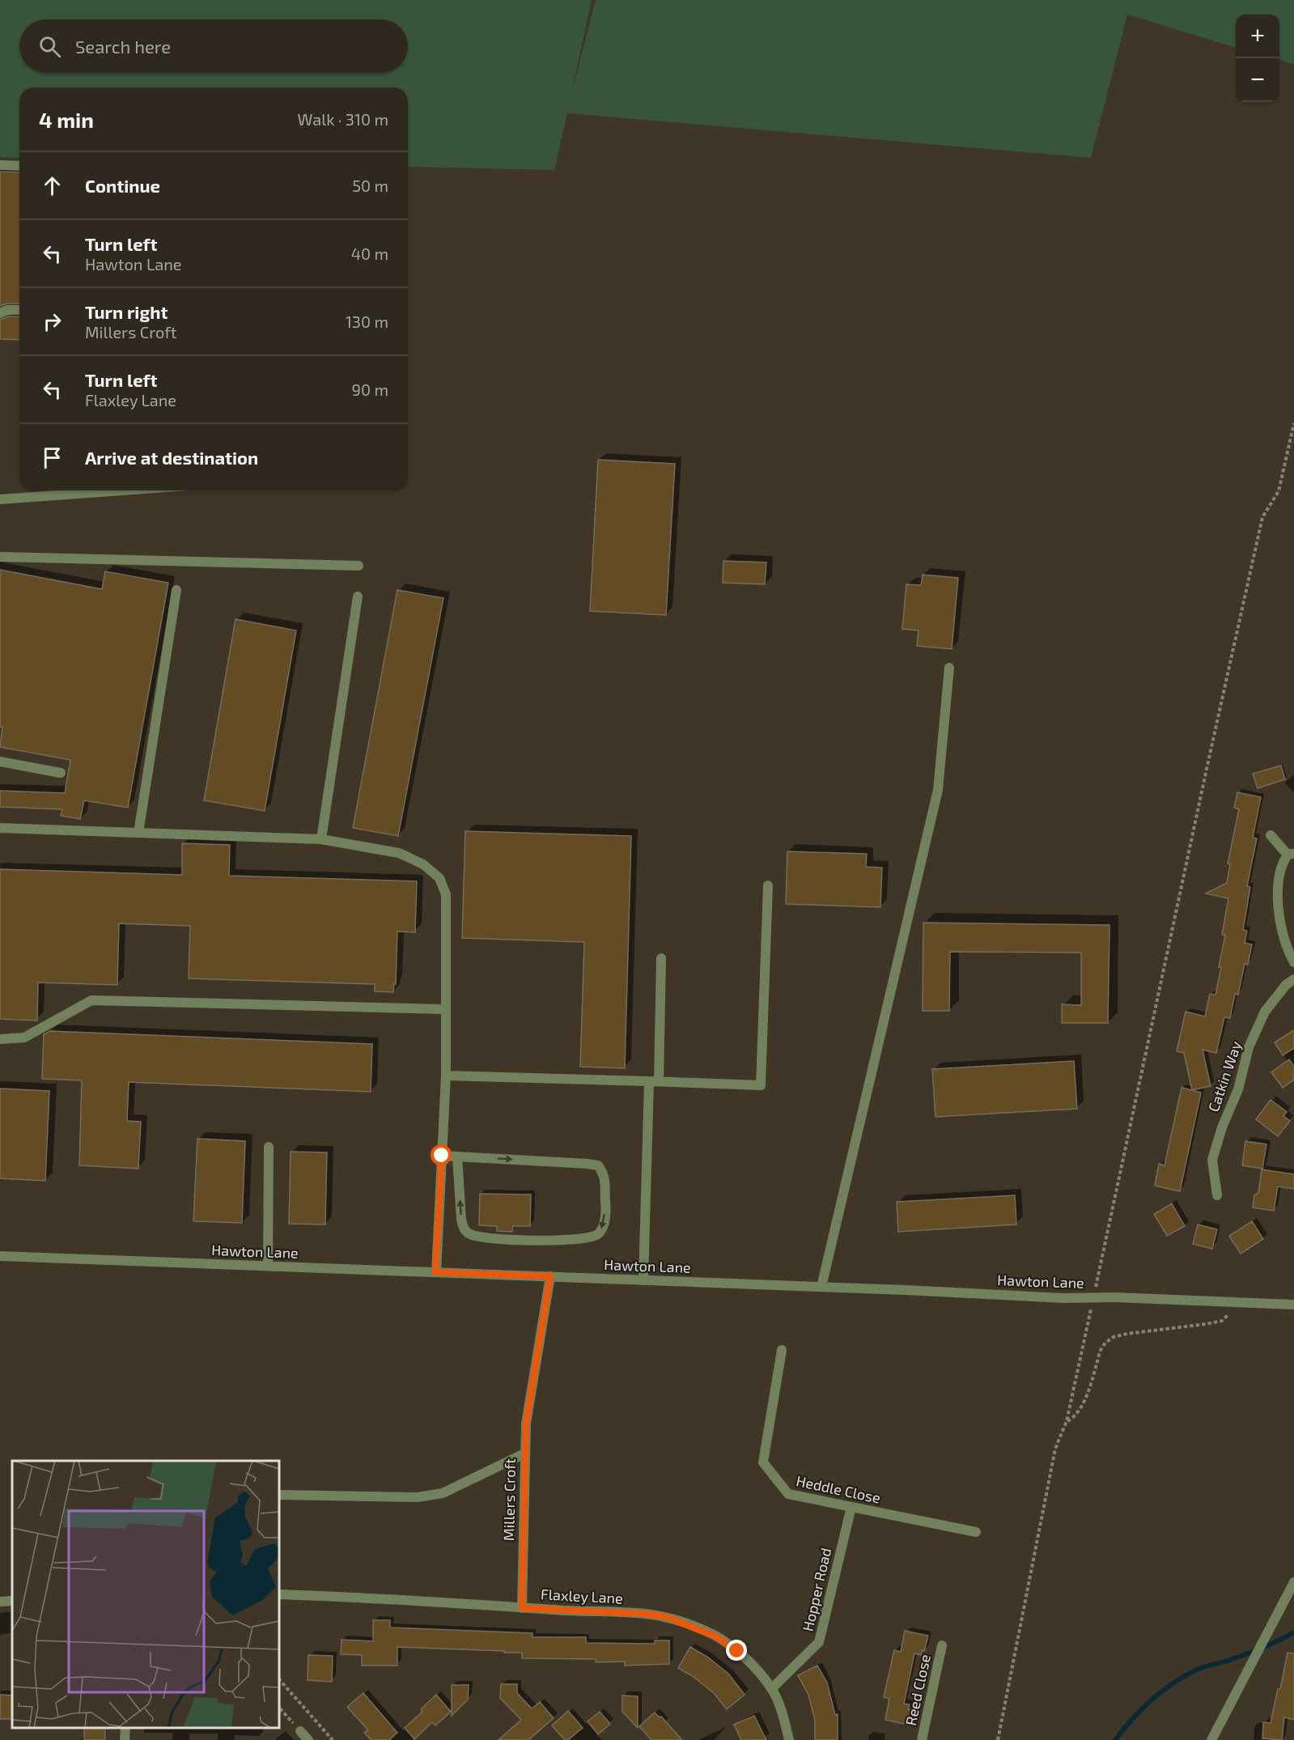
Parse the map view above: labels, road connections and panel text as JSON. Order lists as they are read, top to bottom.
{
  "streets": {
    "street": [
      "Catkin Way",
      "Hawton Lane",
      "Heddle Close",
      "Millers Croft",
      "Hopper Road",
      "Flaxley Lane",
      "Reed Close"
    ]
  },
  "crossings": [
    ["Hawton Lane", "Millers Croft"],
    ["Heddle Close", "Hopper Road"],
    ["Millers Croft", "Flaxley Lane"],
    ["Hopper Road", "Flaxley Lane"]
  ],
  "page": {
    "map_buttons": ["+", "−"],
    "search": "Search here",
    "heading": ["4 min", "Walk · 310 m"],
    "list": [
      ["Continue", "50 m"],
      ["Turn left", "Hawton Lane", "40 m"],
      ["Turn right", "Millers Croft", "130 m"],
      ["Turn left", "Flaxley Lane", "90 m"],
      "Arrive at destination"
    ]
  }
}
